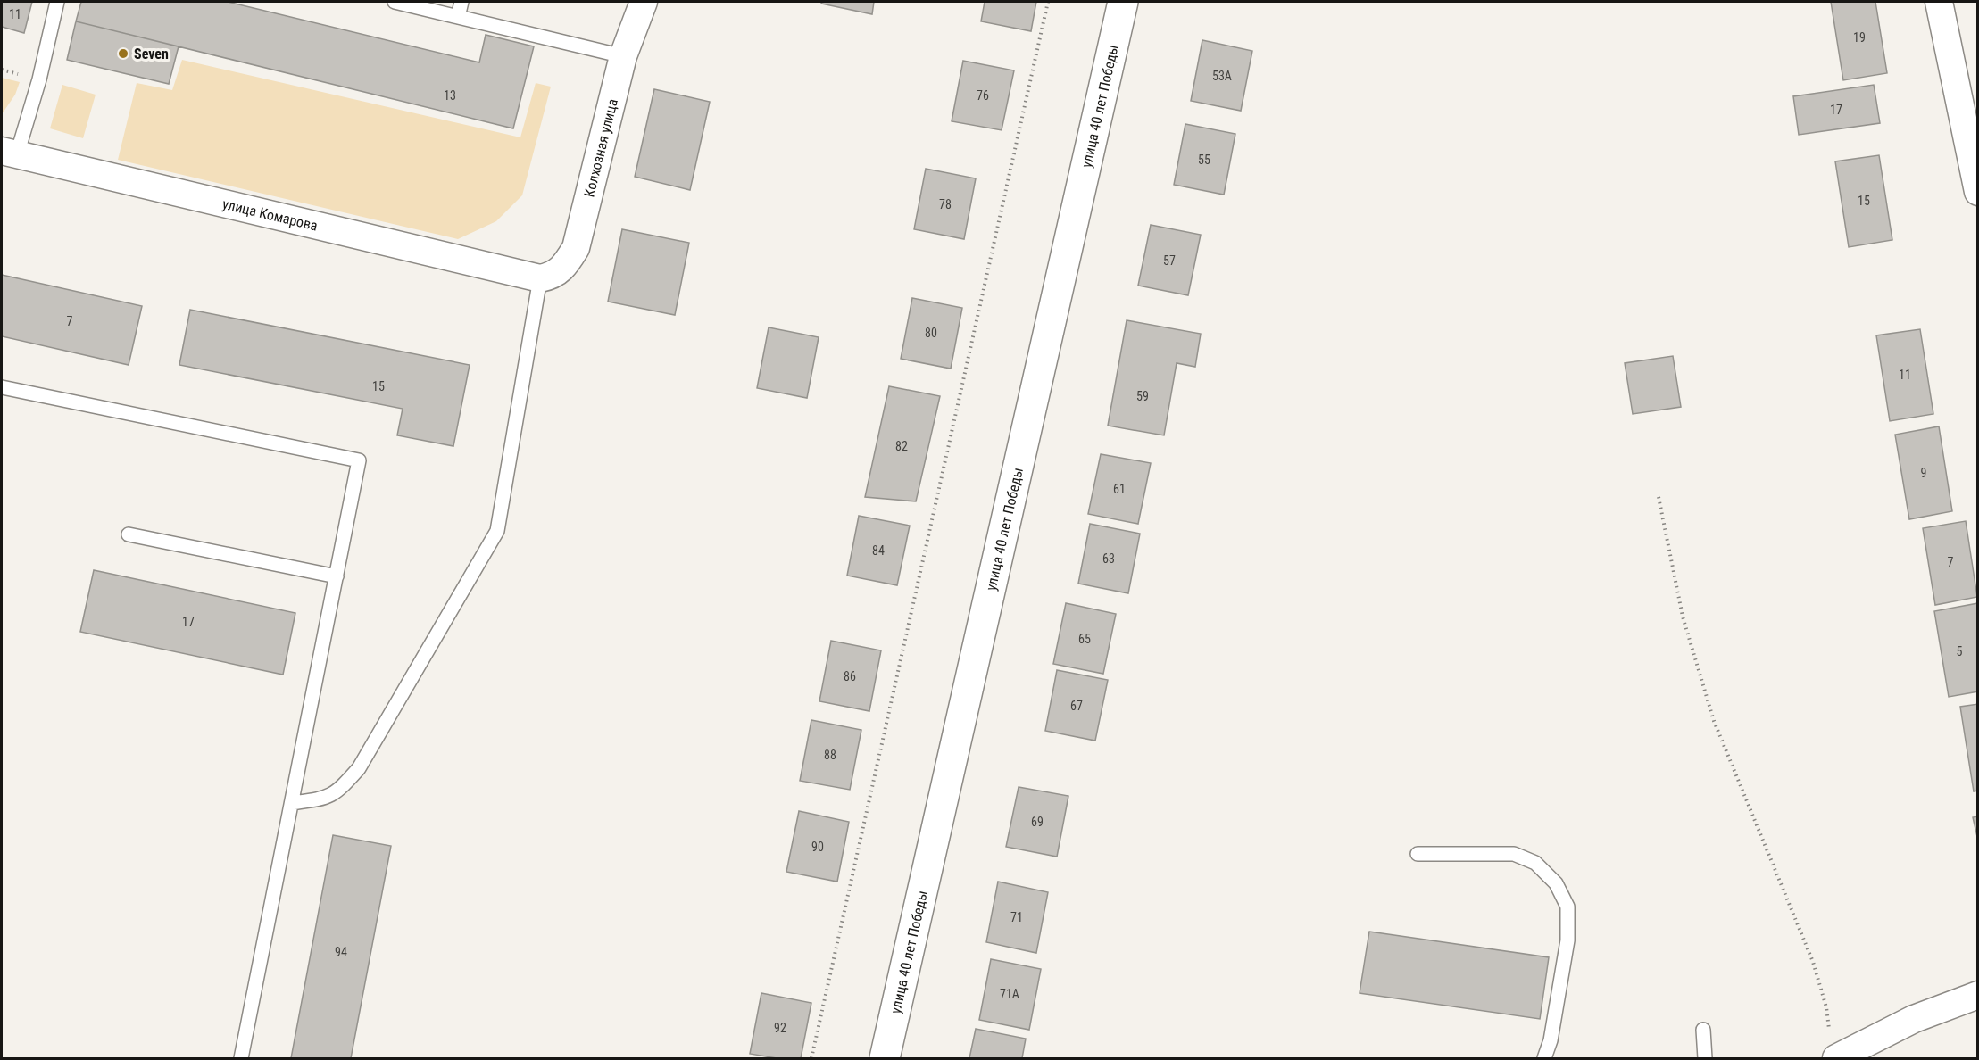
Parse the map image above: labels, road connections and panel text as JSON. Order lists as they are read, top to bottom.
{
  "streets": {
    "street": ["улица 40 лет Победы", "Колхозная улица", "улица Комарова"]
  },
  "crossings": [
    ["Колхозная улица", "улица Комарова"]
  ],
  "places": ["Seven"],
  "house_numbers": [
    "11",
    "19",
    "53А",
    "13",
    "76",
    "17",
    "55",
    "15",
    "78",
    "57",
    "7",
    "80",
    "11",
    "15",
    "59",
    "82",
    "9",
    "61",
    "84",
    "63",
    "7",
    "17",
    "65",
    "5",
    "86",
    "67",
    "88",
    "69",
    "90",
    "71",
    "94",
    "71А",
    "92"
  ]
}
